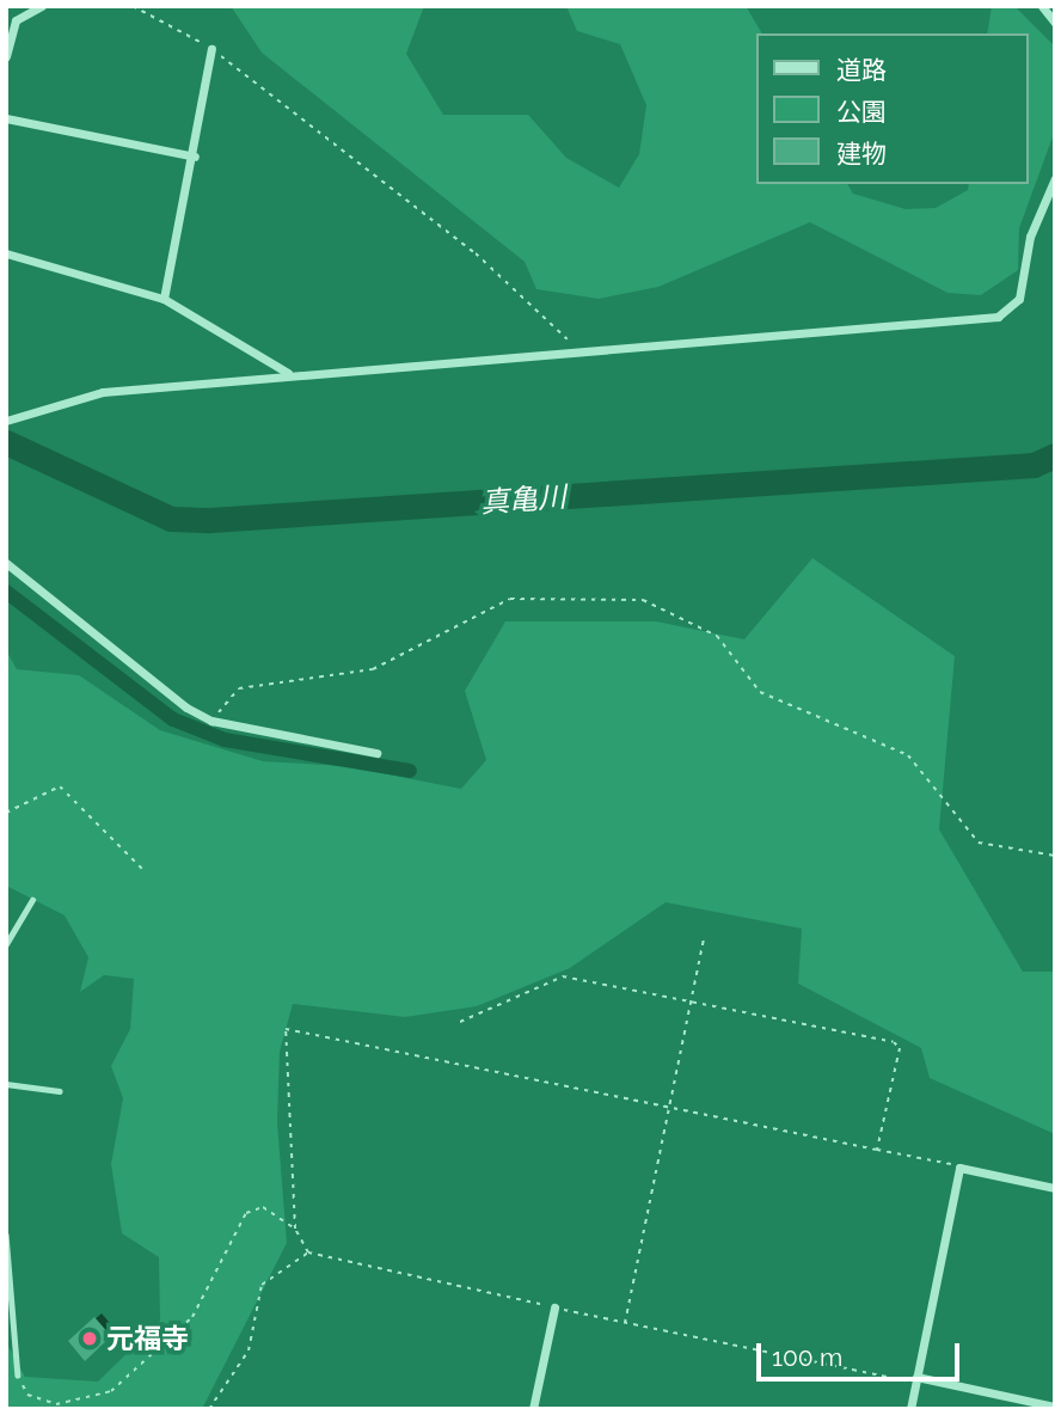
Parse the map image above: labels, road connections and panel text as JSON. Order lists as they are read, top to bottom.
{
  "water": ["真亀川"],
  "places": ["元福寺"],
  "legend": ["道路", "公園", "建物"],
  "scale_bar": "100 m"
}
